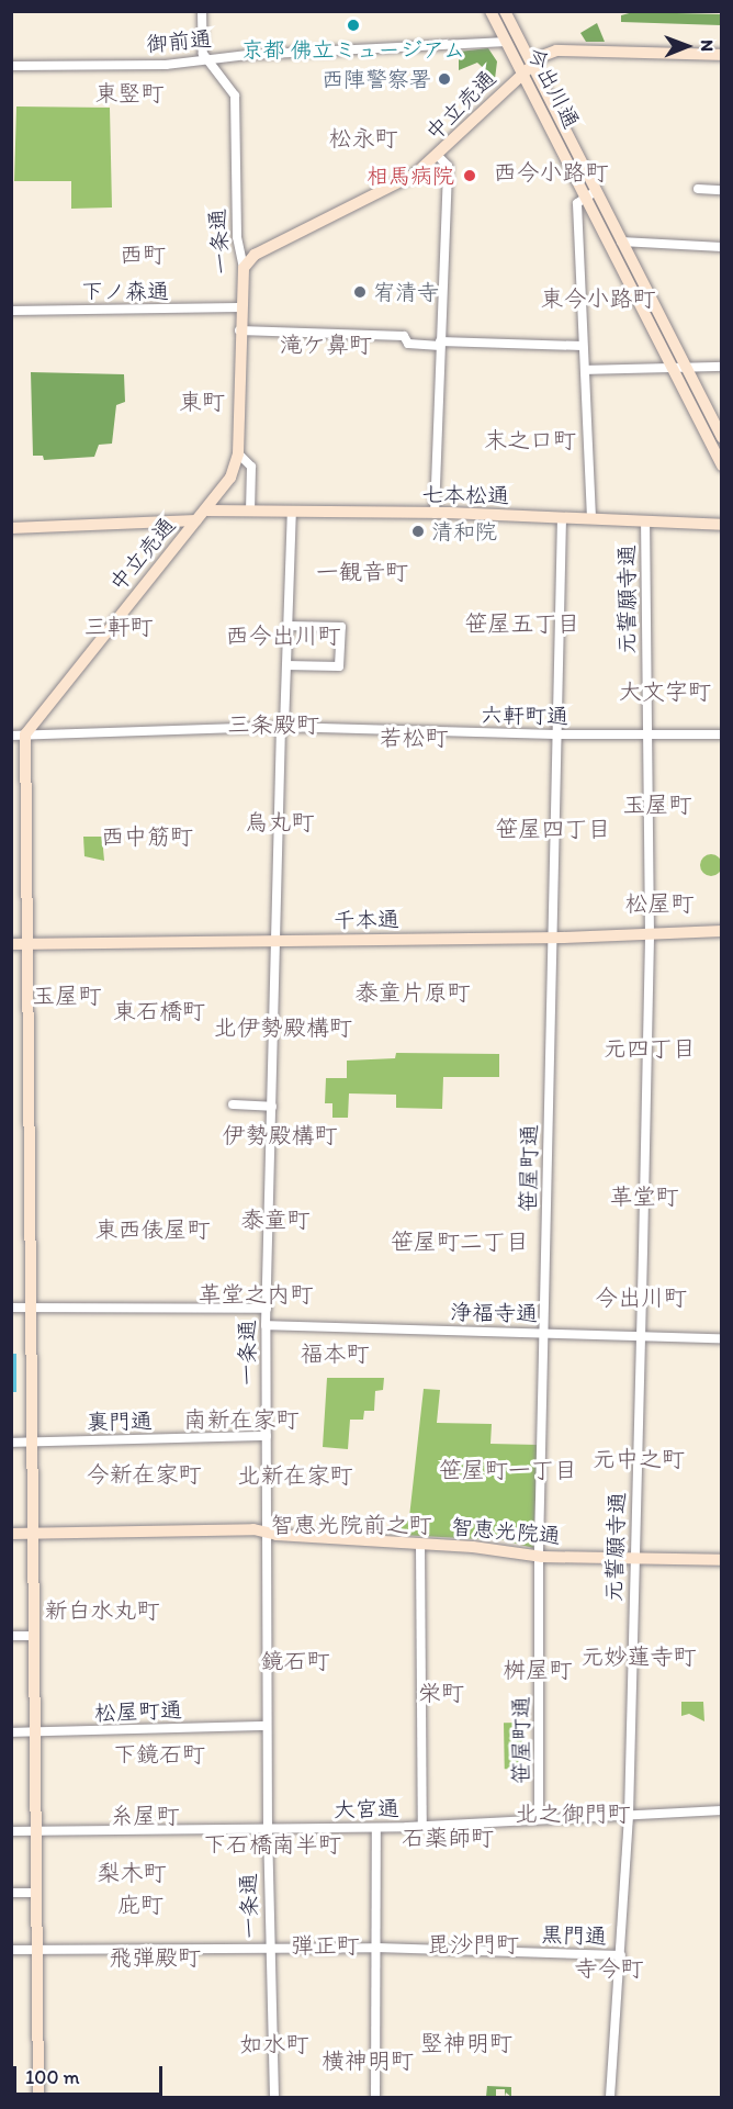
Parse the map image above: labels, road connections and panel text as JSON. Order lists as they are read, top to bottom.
{
  "streets": {
    "street": [
      "御前通",
      "今出川通",
      "中立売通",
      "一条通",
      "下ノ森通",
      "七本松通",
      "元誓願寺通",
      "六軒町通",
      "千本通",
      "笹屋町通",
      "浄福寺通",
      "裏門通",
      "智恵光院通",
      "松屋町通",
      "大宮通",
      "黒門通"
    ]
  },
  "crossings": [
    ["御前通", "今出川通"],
    ["御前通", "一条通"],
    ["今出川通", "中立売通"],
    ["中立売通", "一条通"],
    ["中立売通", "七本松通"],
    ["中立売通", "六軒町通"],
    ["一条通", "下ノ森通"],
    ["一条通", "七本松通"],
    ["一条通", "六軒町通"],
    ["一条通", "千本通"],
    ["一条通", "浄福寺通"],
    ["一条通", "裏門通"],
    ["一条通", "智恵光院通"],
    ["一条通", "松屋町通"],
    ["一条通", "大宮通"],
    ["一条通", "黒門通"],
    ["七本松通", "元誓願寺通"],
    ["七本松通", "笹屋町通"],
    ["元誓願寺通", "六軒町通"],
    ["元誓願寺通", "千本通"],
    ["元誓願寺通", "浄福寺通"],
    ["元誓願寺通", "智恵光院通"],
    ["元誓願寺通", "大宮通"],
    ["元誓願寺通", "黒門通"],
    ["六軒町通", "笹屋町通"],
    ["千本通", "笹屋町通"],
    ["笹屋町通", "浄福寺通"],
    ["笹屋町通", "智恵光院通"],
    ["笹屋町通", "大宮通"]
  ],
  "districts": [
    "東竪町",
    "松永町",
    "西今小路町",
    "西町",
    "東今小路町",
    "滝ケ鼻町",
    "東町",
    "末之口町",
    "一観音町",
    "笹屋五丁目",
    "三軒町",
    "西今出川町",
    "大文字町",
    "三条殿町",
    "若松町",
    "玉屋町",
    "烏丸町",
    "笹屋四丁目",
    "西中筋町",
    "松屋町",
    "泰童片原町",
    "玉屋町",
    "東石橋町",
    "北伊勢殿構町",
    "元四丁目",
    "伊勢殿構町",
    "革堂町",
    "泰童町",
    "東西俵屋町",
    "笹屋町二丁目",
    "革堂之内町",
    "今出川町",
    "福本町",
    "南新在家町",
    "元中之町",
    "笹屋町一丁目",
    "今新在家町",
    "北新在家町",
    "智恵光院前之町",
    "新白水丸町",
    "元妙蓮寺町",
    "鏡石町",
    "桝屋町",
    "栄町",
    "下鏡石町",
    "北之御門町",
    "糸屋町",
    "石薬師町",
    "下石橋南半町",
    "梨木町",
    "庇町",
    "毘沙門町",
    "弾正町",
    "飛弾殿町",
    "寺今町",
    "竪神明町",
    "如水町",
    "横神明町"
  ],
  "places": [
    "京都 佛立ミュージアム",
    "西陣警察署",
    "相馬病院",
    "宥清寺",
    "清和院"
  ],
  "scale_bar": "100 m",
  "north": "right"
}
